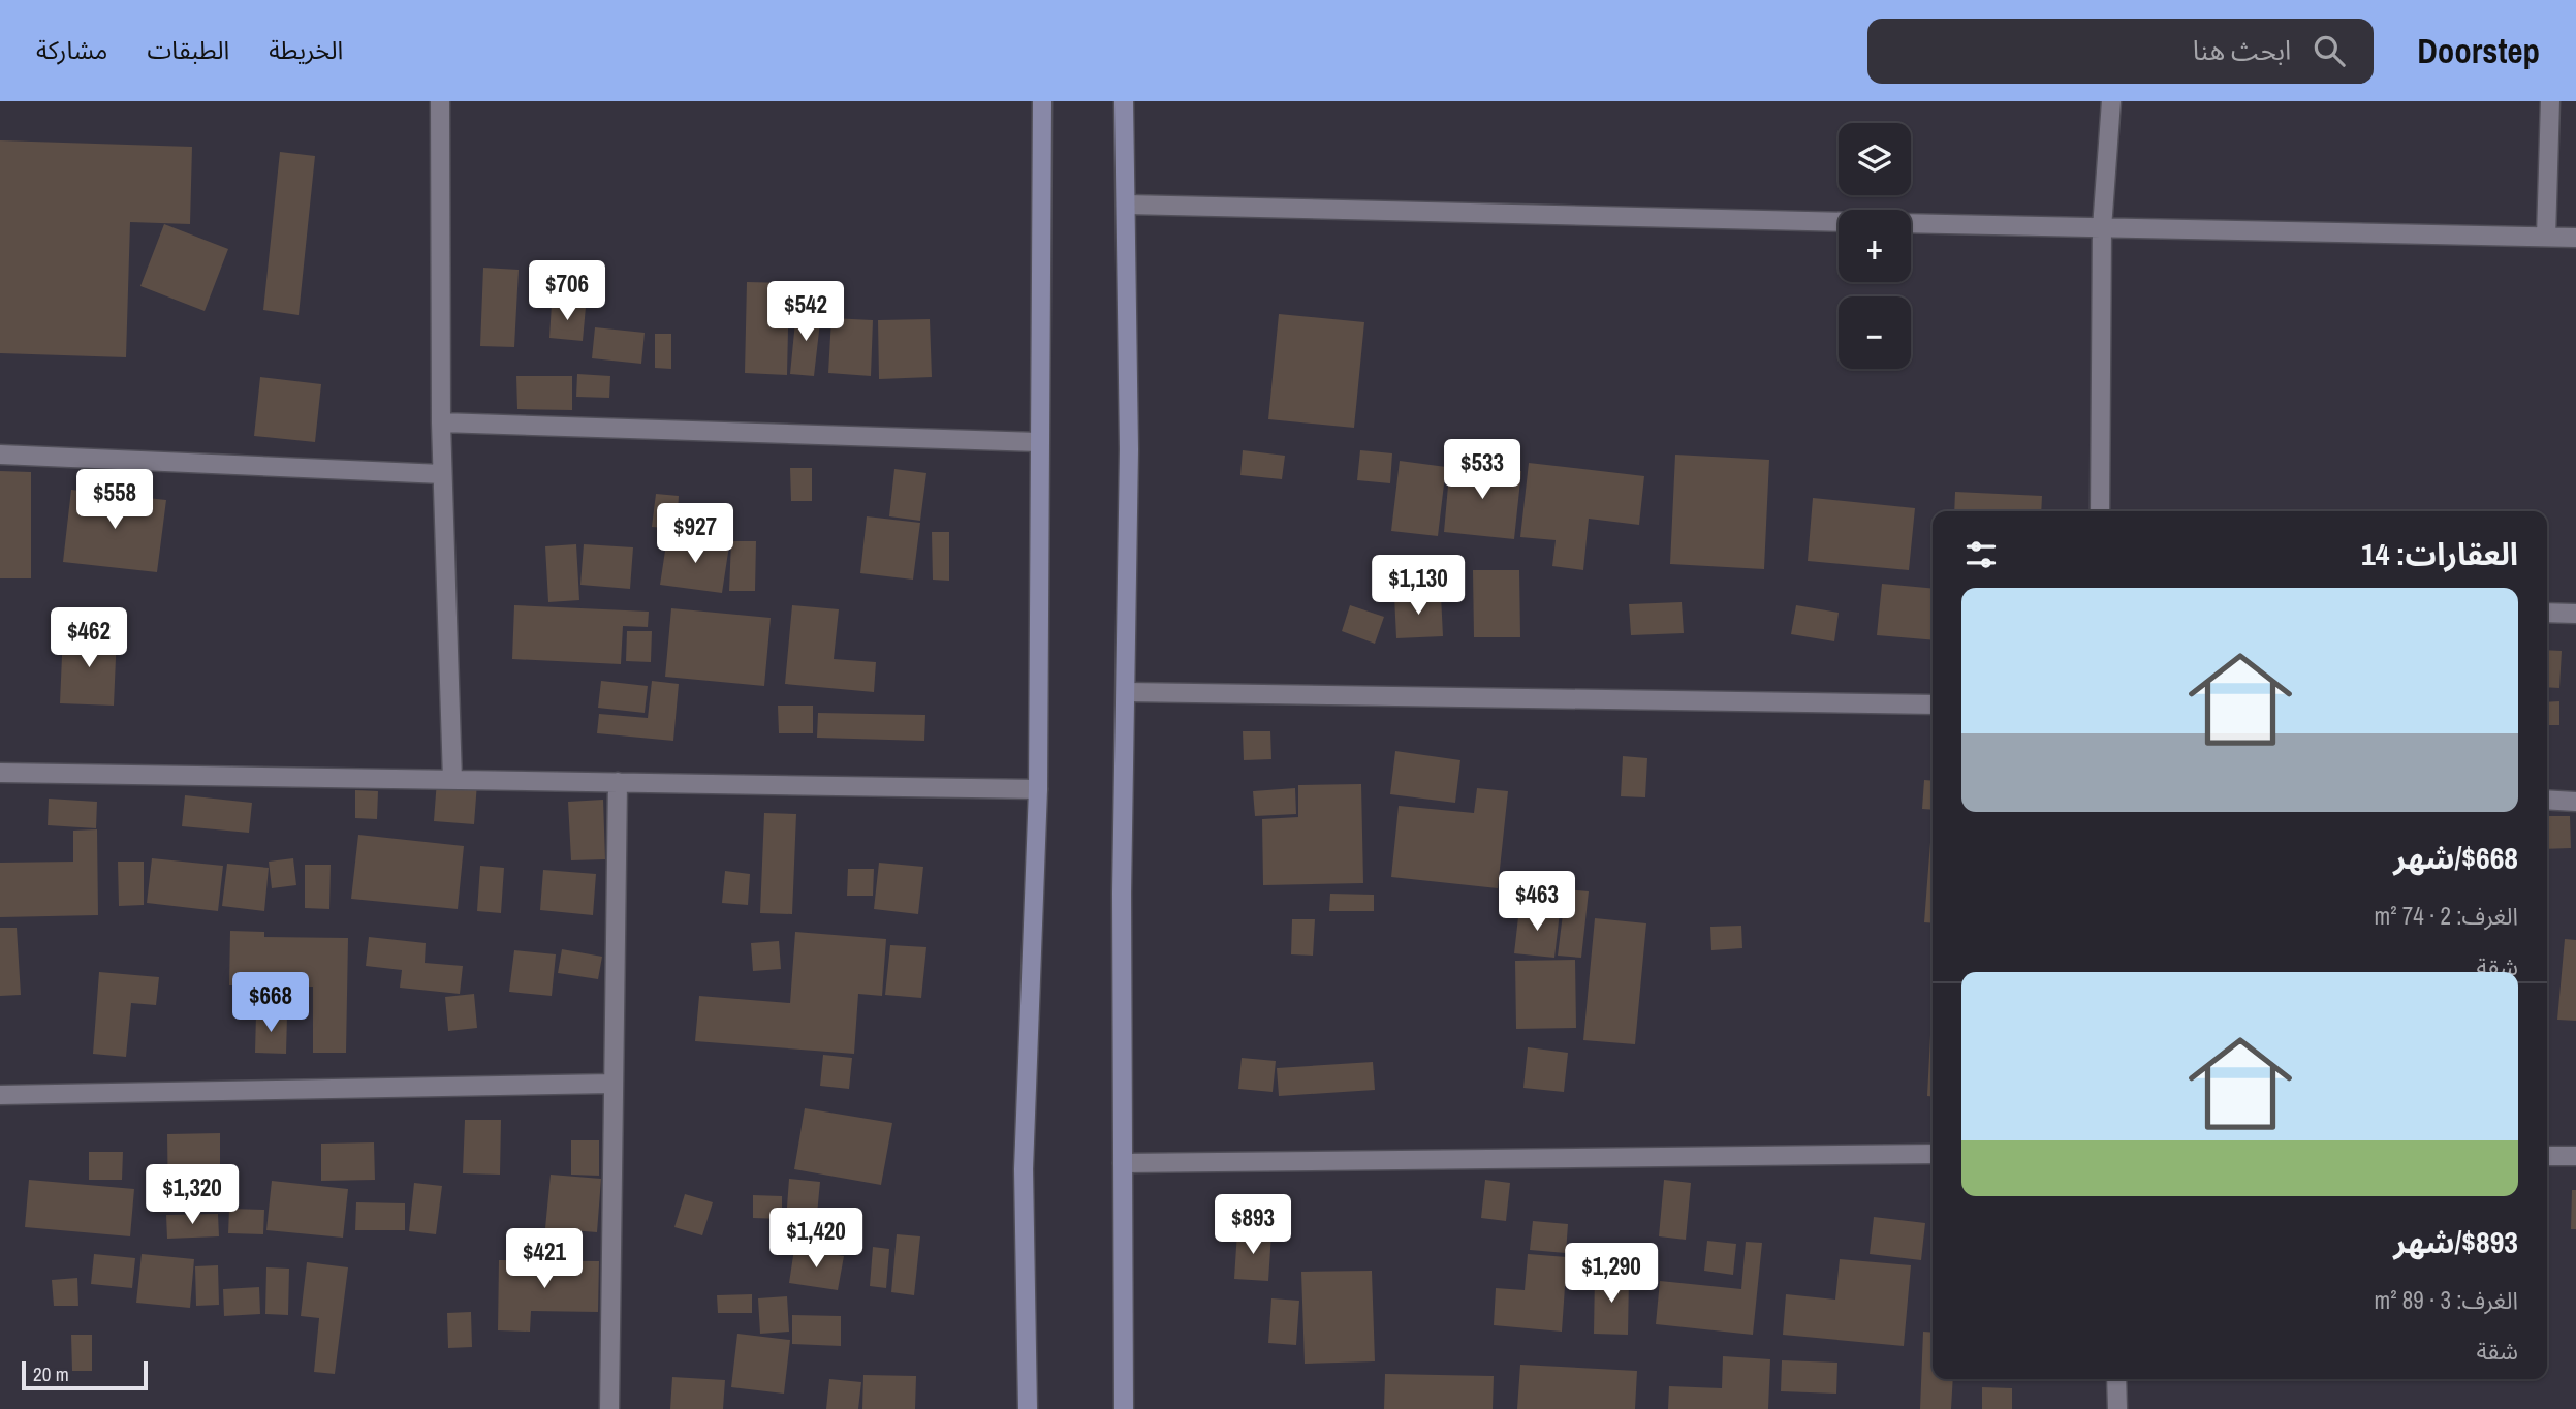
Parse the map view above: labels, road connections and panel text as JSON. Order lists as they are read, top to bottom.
{
  "scale_bar": "20 m",
  "page": {
    "header": "Doorstep",
    "search": "ابحث هنا",
    "nav": ["الخريطة", "الطبقات", "مشاركة"],
    "map_buttons": ["+", "−"],
    "price": [
      "$706",
      "$542",
      "$533",
      "$558",
      "$927",
      "$1,130",
      "$462",
      "$463",
      "$668",
      "$1,320",
      "$893",
      "$1,420",
      "$421",
      "$1,290"
    ],
    "heading": "العقارات: 14",
    "list": [
      {
        "name": "$668/شهر",
        "note": "الغرف: 2 · 74 m² · شقة"
      },
      {
        "name": "$893/شهر",
        "note": "الغرف: 3 · 89 m² · شقة"
      }
    ],
    "scale": "20 m"
  }
}
